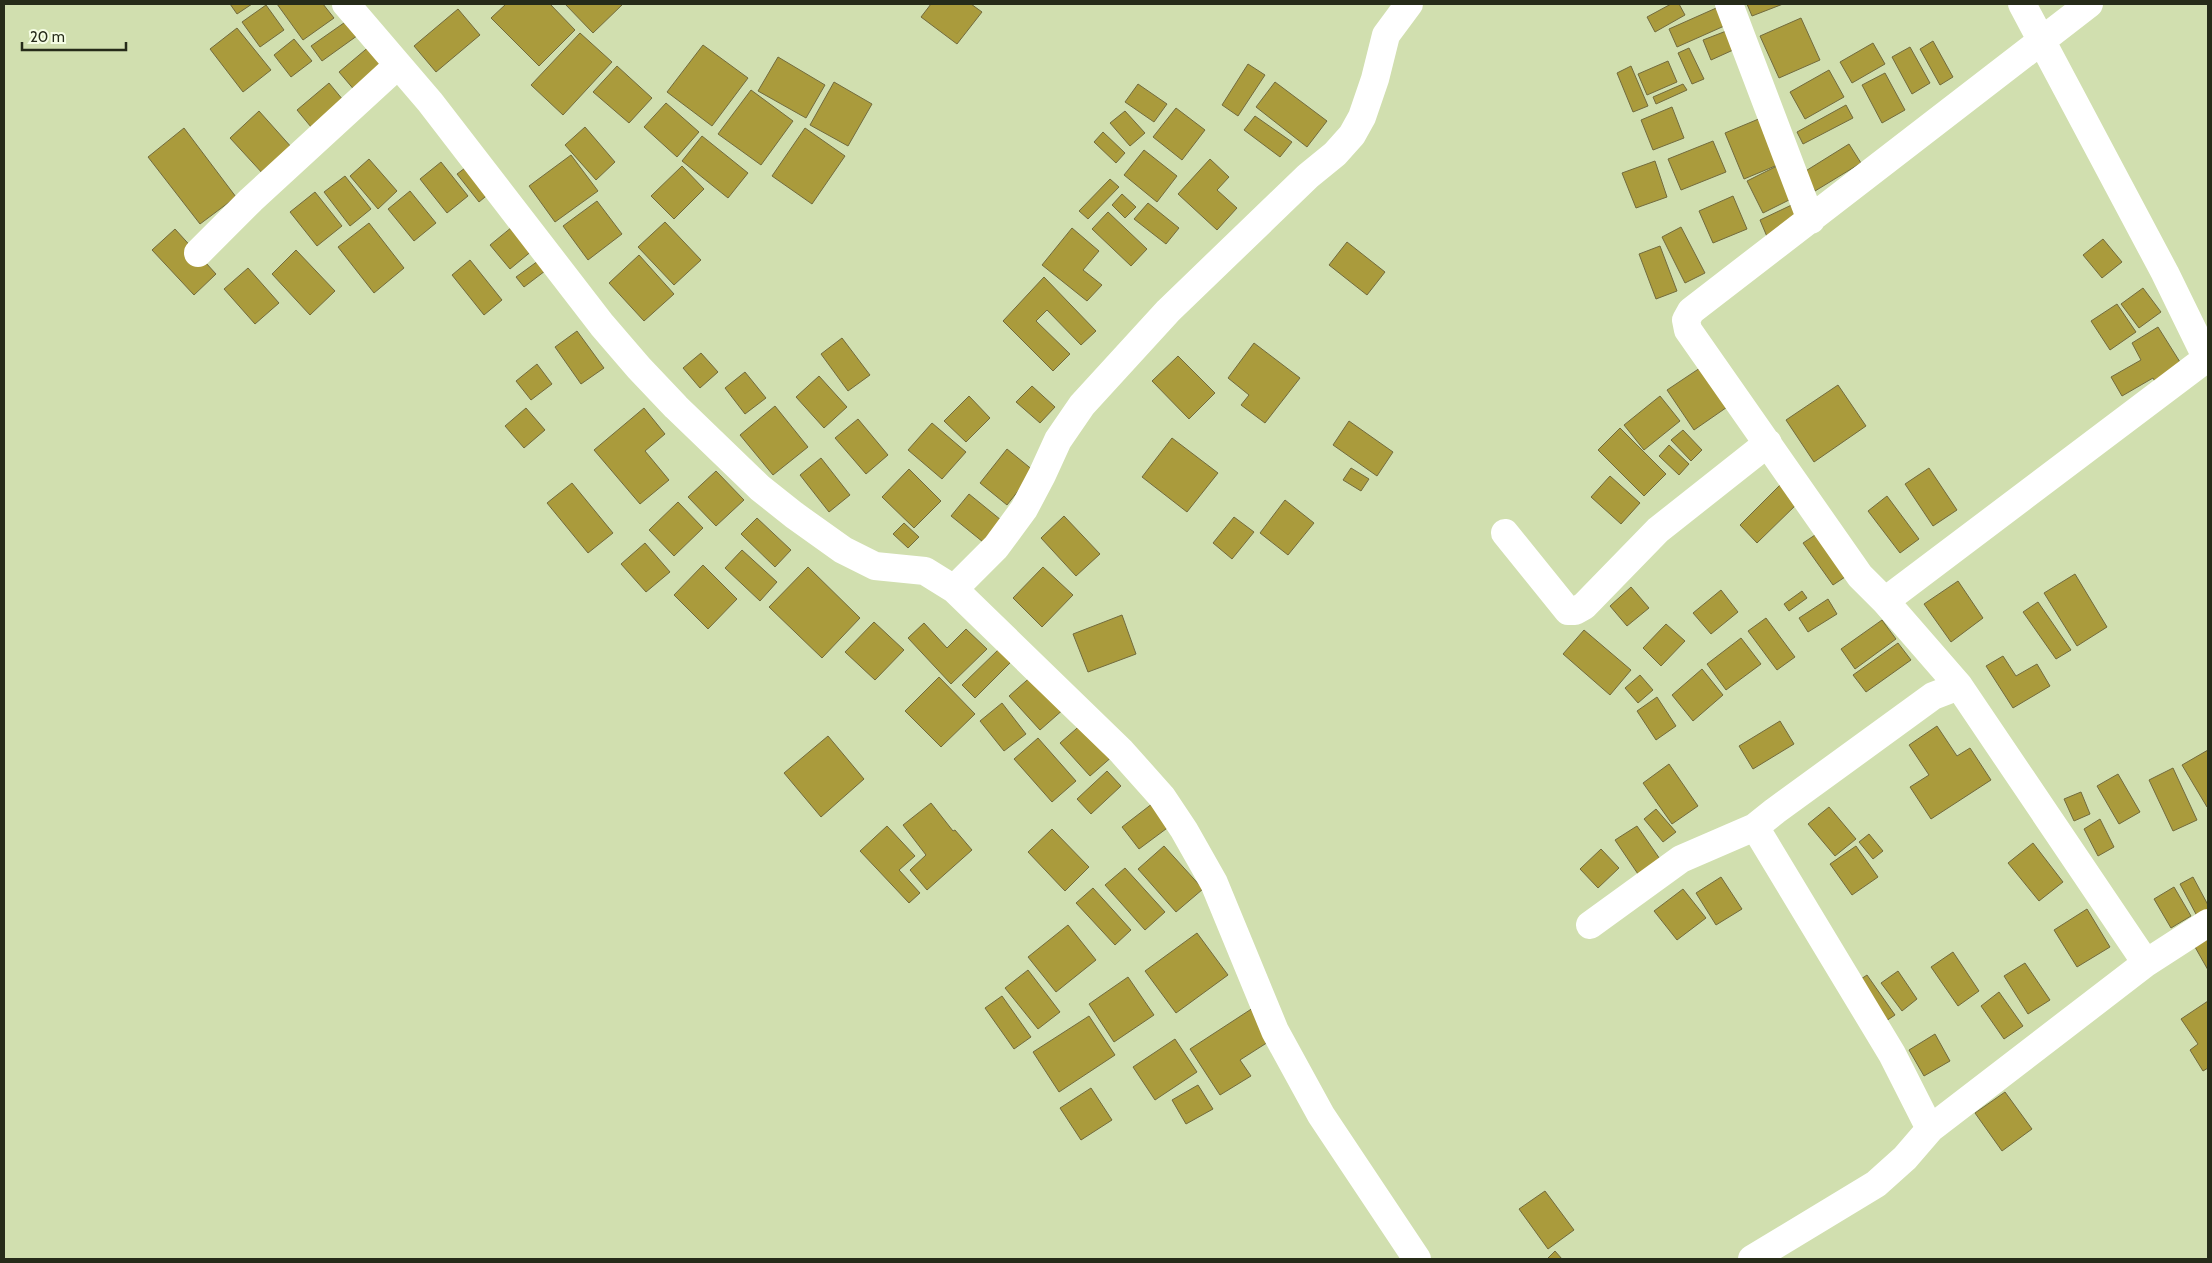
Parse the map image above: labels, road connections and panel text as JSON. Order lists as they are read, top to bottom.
{
  "scale_bar": "20 m"
}
